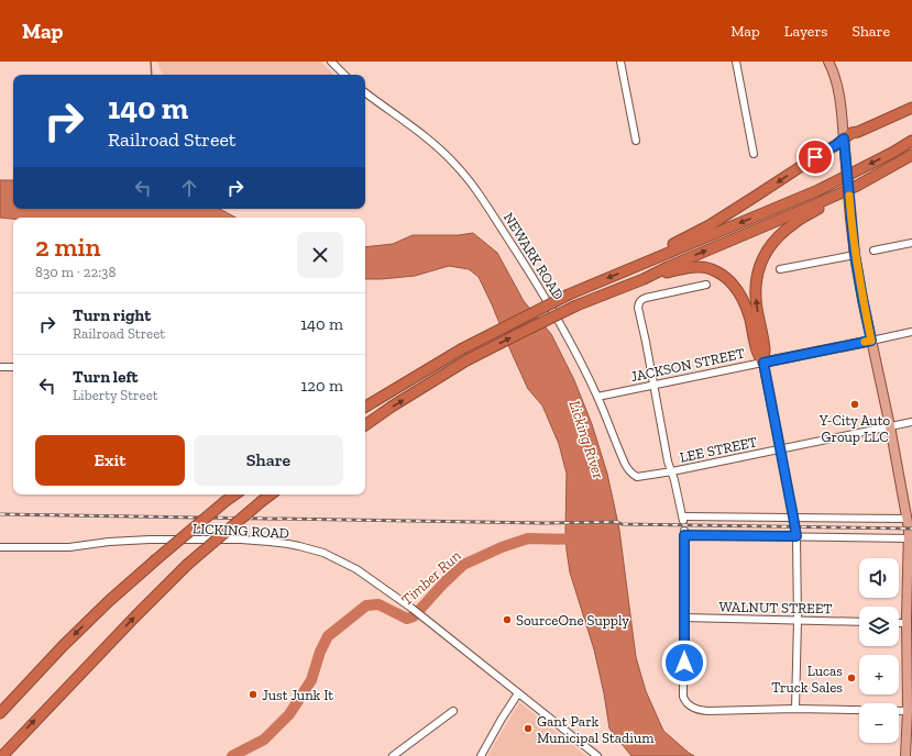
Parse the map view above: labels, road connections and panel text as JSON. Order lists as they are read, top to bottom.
{
  "streets": {
    "main road": ["JACKSON STREET"],
    "street": [
      "NEWARK ROAD",
      "LEE STREET",
      "LICKING ROAD",
      "WALNUT STREET"
    ]
  },
  "crossings": [
    ["NEWARK ROAD", "JACKSON STREET"],
    ["NEWARK ROAD", "LEE STREET"]
  ],
  "water": ["Licking River", "Timber Run"],
  "places": [
    "Y-City Auto Group LLC",
    "SourceOne Supply",
    "Lucas Truck Sales",
    "Just Junk It",
    "Gant Park Municipal Stadium"
  ],
  "page": {
    "header": "Map",
    "nav": ["Map", "Layers", "Share"],
    "turn": ["140 m", "Railroad Street"],
    "heading": ["2 min", "830 m · 22:38"],
    "list": [
      {
        "name": "Turn right",
        "note": "Railroad Street",
        "value": "140 m"
      },
      {
        "name": "Turn left",
        "note": "Liberty Street",
        "value": "120 m"
      }
    ],
    "buttons": ["Exit", "Share"],
    "map_buttons": ["+", "−"]
  }
}
